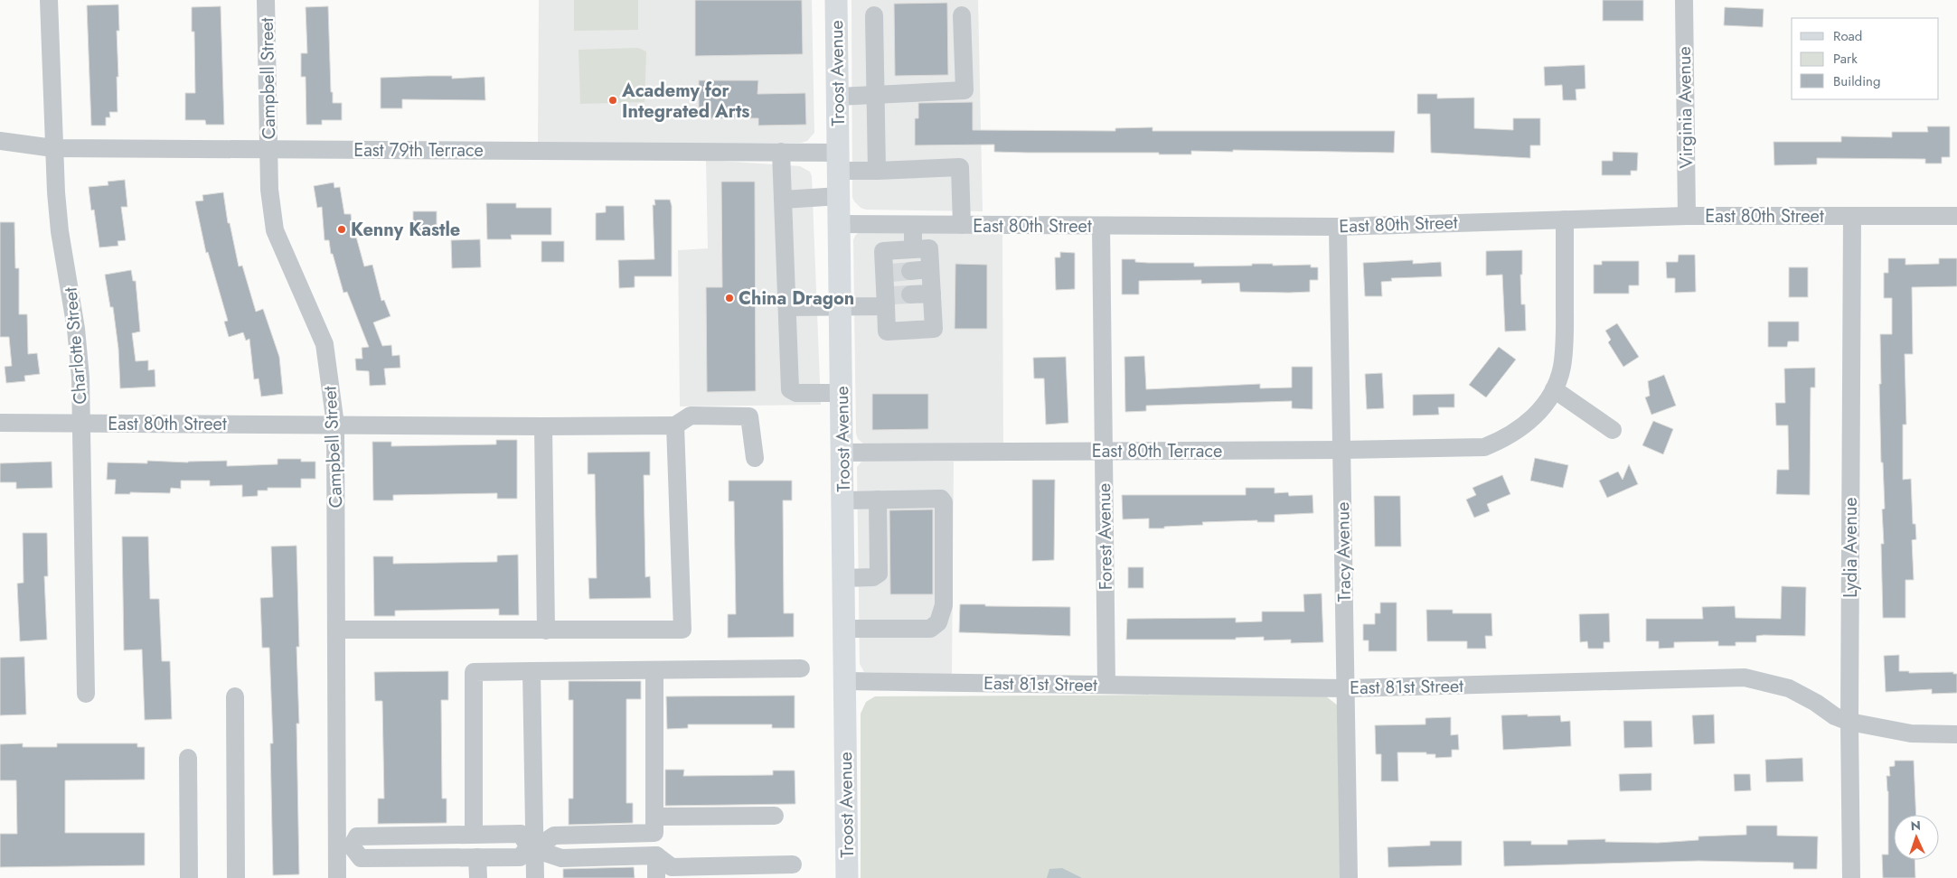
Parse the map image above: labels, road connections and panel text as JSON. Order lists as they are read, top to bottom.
{
  "streets": {
    "main road": ["Troost Avenue"],
    "street": [
      "Campbell Street",
      "Virginia Avenue",
      "East 79th Terrace",
      "East 80th Street",
      "Charlotte Street",
      "East 80th Terrace",
      "Forest Avenue",
      "Lydia Avenue",
      "Tracy Avenue",
      "East 81st Street"
    ]
  },
  "crossings": [
    ["Troost Avenue", "East 79th Terrace"],
    ["Troost Avenue", "East 80th Street"],
    ["Troost Avenue", "East 80th Terrace"],
    ["Troost Avenue", "East 81st Street"],
    ["Campbell Street", "East 79th Terrace"],
    ["Campbell Street", "East 80th Street"],
    ["Virginia Avenue", "East 80th Street"],
    ["East 79th Terrace", "East 80th Street"],
    ["East 79th Terrace", "Charlotte Street"],
    ["East 80th Street", "Charlotte Street"],
    ["East 80th Street", "Forest Avenue"],
    ["East 80th Street", "Lydia Avenue"],
    ["East 80th Street", "Tracy Avenue"],
    ["East 80th Terrace", "Forest Avenue"],
    ["East 80th Terrace", "Tracy Avenue"],
    ["Forest Avenue", "East 81st Street"],
    ["Lydia Avenue", "East 81st Street"],
    ["Tracy Avenue", "East 81st Street"]
  ],
  "places": ["Academy for Integrated Arts", "Kenny Kastle", "China Dragon"],
  "legend": ["Road", "Park", "Building"],
  "north": "top"
}
